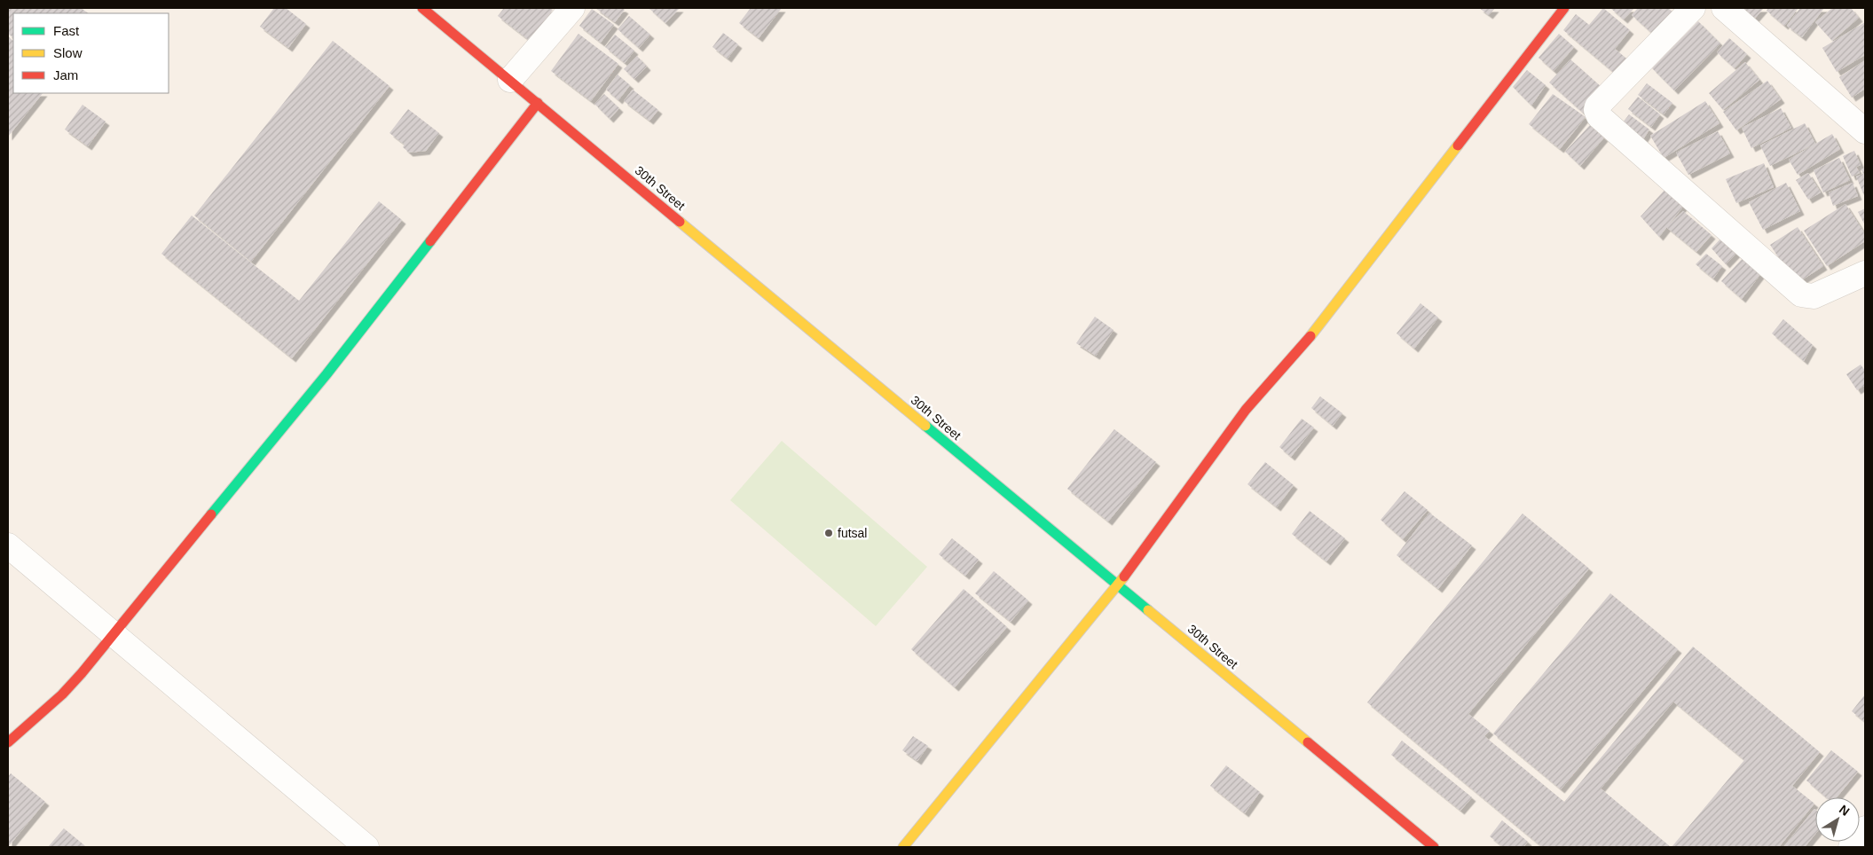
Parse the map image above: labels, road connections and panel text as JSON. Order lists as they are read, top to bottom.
{
  "streets": {
    "street": ["30th Street"]
  },
  "places": ["futsal"],
  "legend": ["Fast", "Slow", "Jam"],
  "north": "top right"
}
